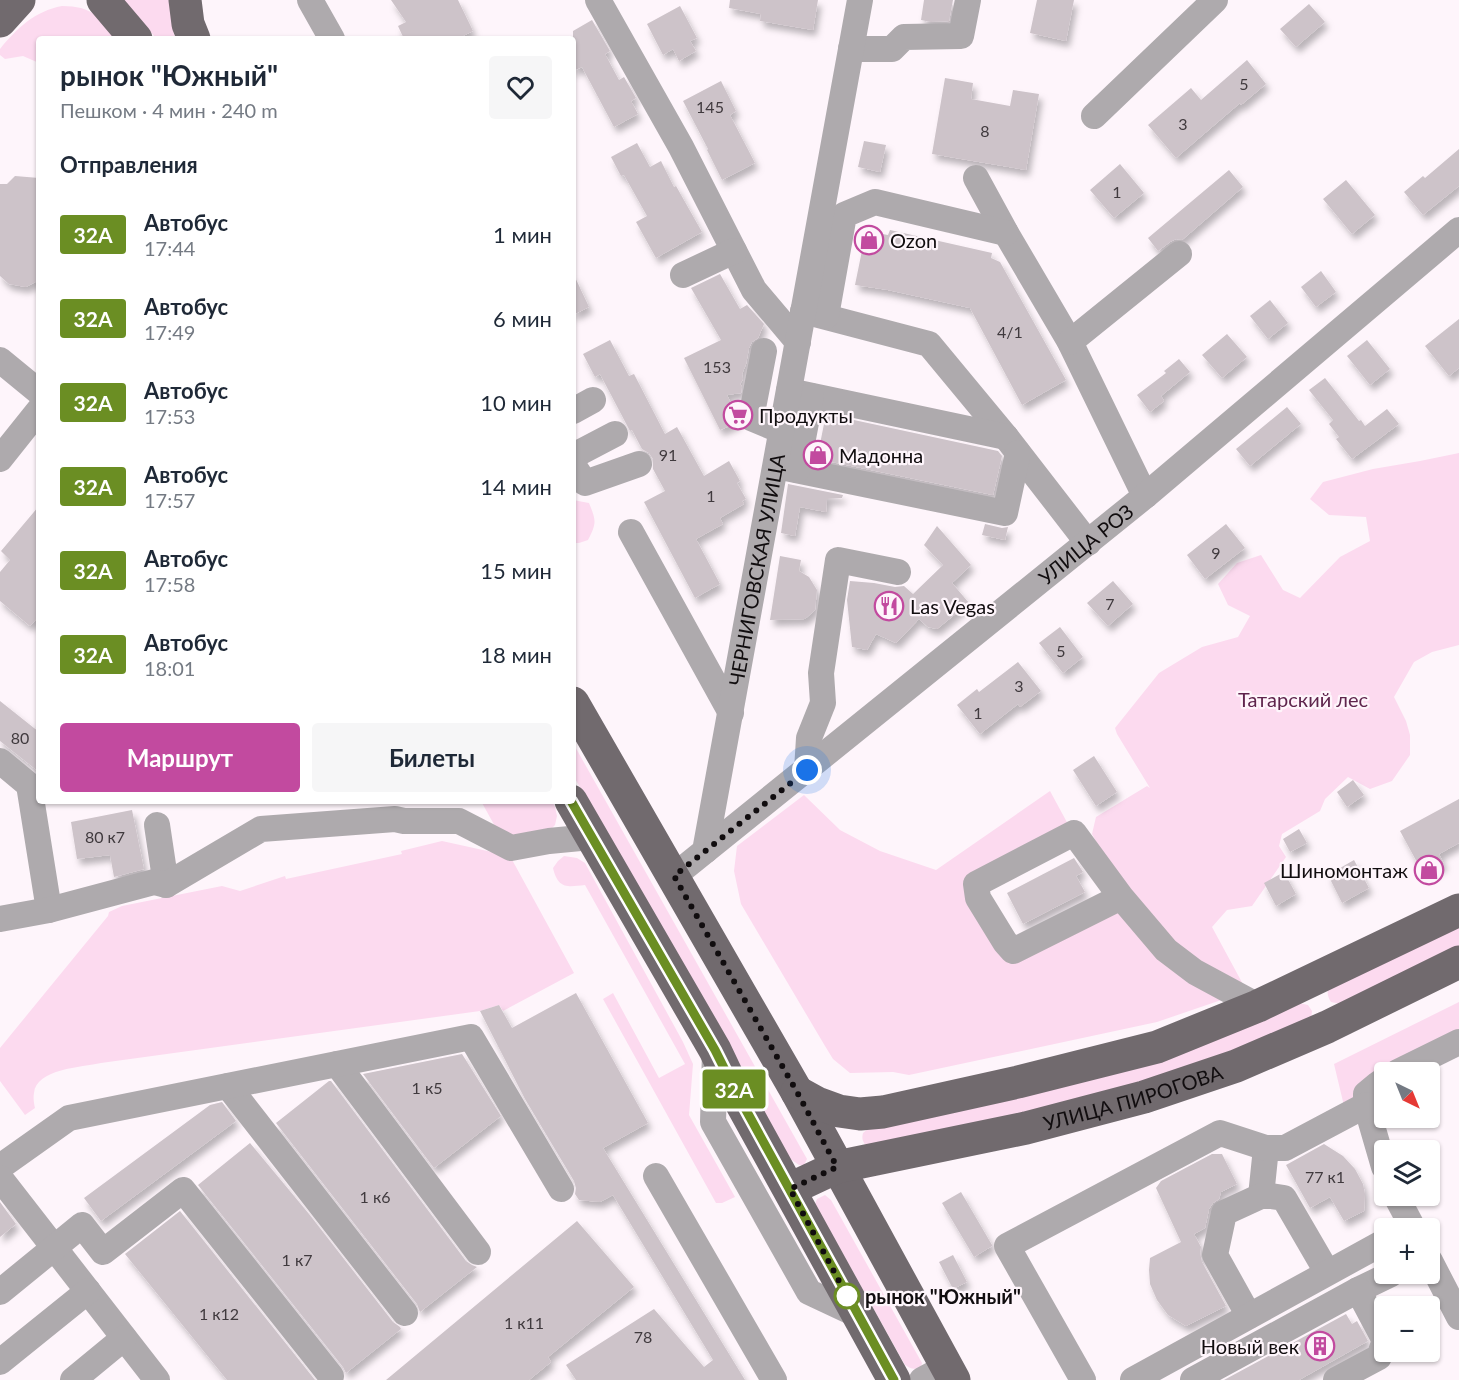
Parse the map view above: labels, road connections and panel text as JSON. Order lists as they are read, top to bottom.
{
  "streets": {
    "main road": ["УЛИЦА ПИРОГОВА"],
    "street": ["УЛИЦА РОЗ", "ЧЕРНИГОВСКАЯ УЛИЦА"]
  },
  "crossings": [
    ["УЛИЦА РОЗ", "ЧЕРНИГОВСКАЯ УЛИЦА"]
  ],
  "parks": ["Татарский лес"],
  "places": {
    "shop": ["Ozon", "Мадонна", "Шиномонтаж"],
    "supermarket": ["Продукты"],
    "restaurant": ["Las Vegas"],
    "other": ["рынок \"Южный\""],
    "building": ["Новый век"]
  },
  "lines": ["bus line 32A"],
  "house_numbers": [
    "5",
    "145",
    "3",
    "8",
    "1",
    "4/1",
    "153",
    "91",
    "1",
    "9",
    "7",
    "5",
    "3",
    "1",
    "80",
    "80 к7",
    "1 к5",
    "77 к1",
    "1 к6",
    "1 к7",
    "1 к12",
    "1 к11",
    "78"
  ],
  "north": "bottom right",
  "page": {
    "on_map": "32A",
    "heading": [
      ["рынок \"Южный\"", "Пешком · 4 мин · 240 m"],
      "Отправления"
    ],
    "list": [
      {
        "mark": "32A",
        "name": "Автобус",
        "note": "17:44",
        "value": "1 мин"
      },
      {
        "mark": "32A",
        "name": "Автобус",
        "note": "17:49",
        "value": "6 мин"
      },
      {
        "mark": "32A",
        "name": "Автобус",
        "note": "17:53",
        "value": "10 мин"
      },
      {
        "mark": "32A",
        "name": "Автобус",
        "note": "17:57",
        "value": "14 мин"
      },
      {
        "mark": "32A",
        "name": "Автобус",
        "note": "17:58",
        "value": "15 мин"
      },
      {
        "mark": "32A",
        "name": "Автобус",
        "note": "18:01",
        "value": "18 мин"
      }
    ],
    "buttons": ["Маршрут", "Билеты"],
    "map_buttons": ["+", "−"]
  }
}
